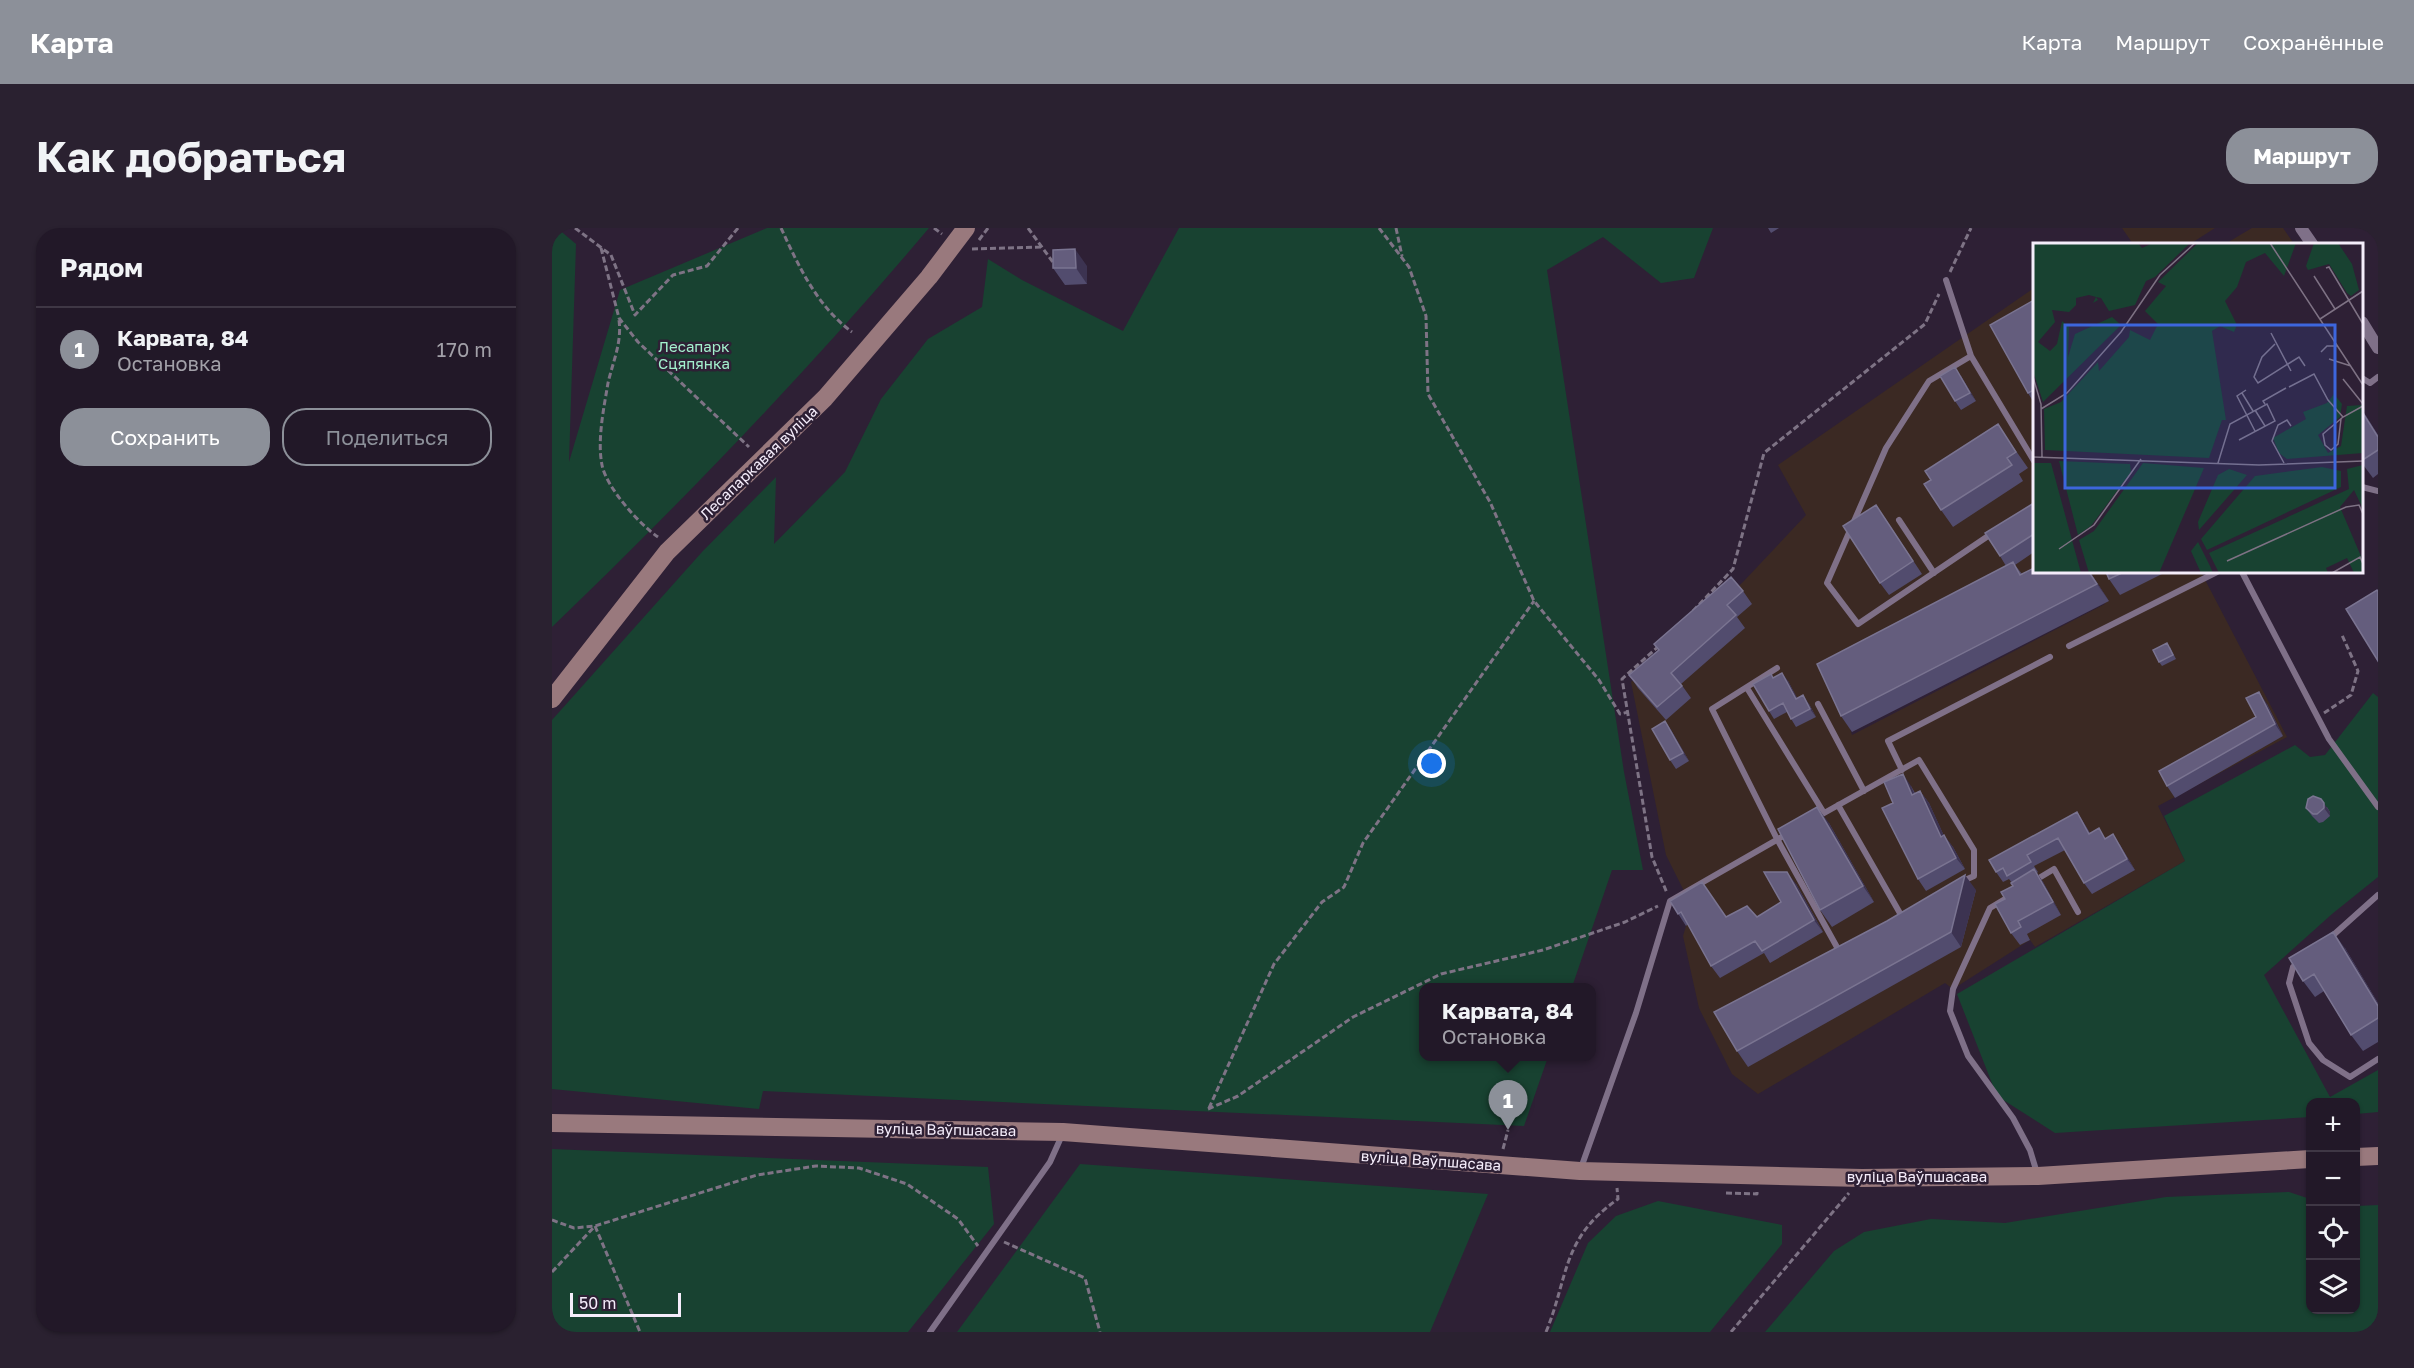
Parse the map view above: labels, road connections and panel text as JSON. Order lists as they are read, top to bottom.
{
  "streets": {
    "main road": ["Лесапаркавая вуліца", "вуліца Ваўпшасава"]
  },
  "parks": ["Лесапарк Сцяпянка"],
  "scale_bar": "50 m",
  "page": {
    "header": "Карта",
    "nav": ["Карта", "Маршрут", "Сохранённые"],
    "buttons": [
      "Маршрут",
      ["Сохранить", "Поделиться"]
    ],
    "title": "Как добраться",
    "heading": "Рядом",
    "list": [
      {
        "mark": "1",
        "name": "Карвата, 84",
        "note": "Остановка",
        "value": "170 m"
      }
    ],
    "popup": ["Карвата, 84", "Остановка"],
    "pins": "1",
    "map_buttons": ["+", "−"],
    "scale": "50 m"
  }
}
